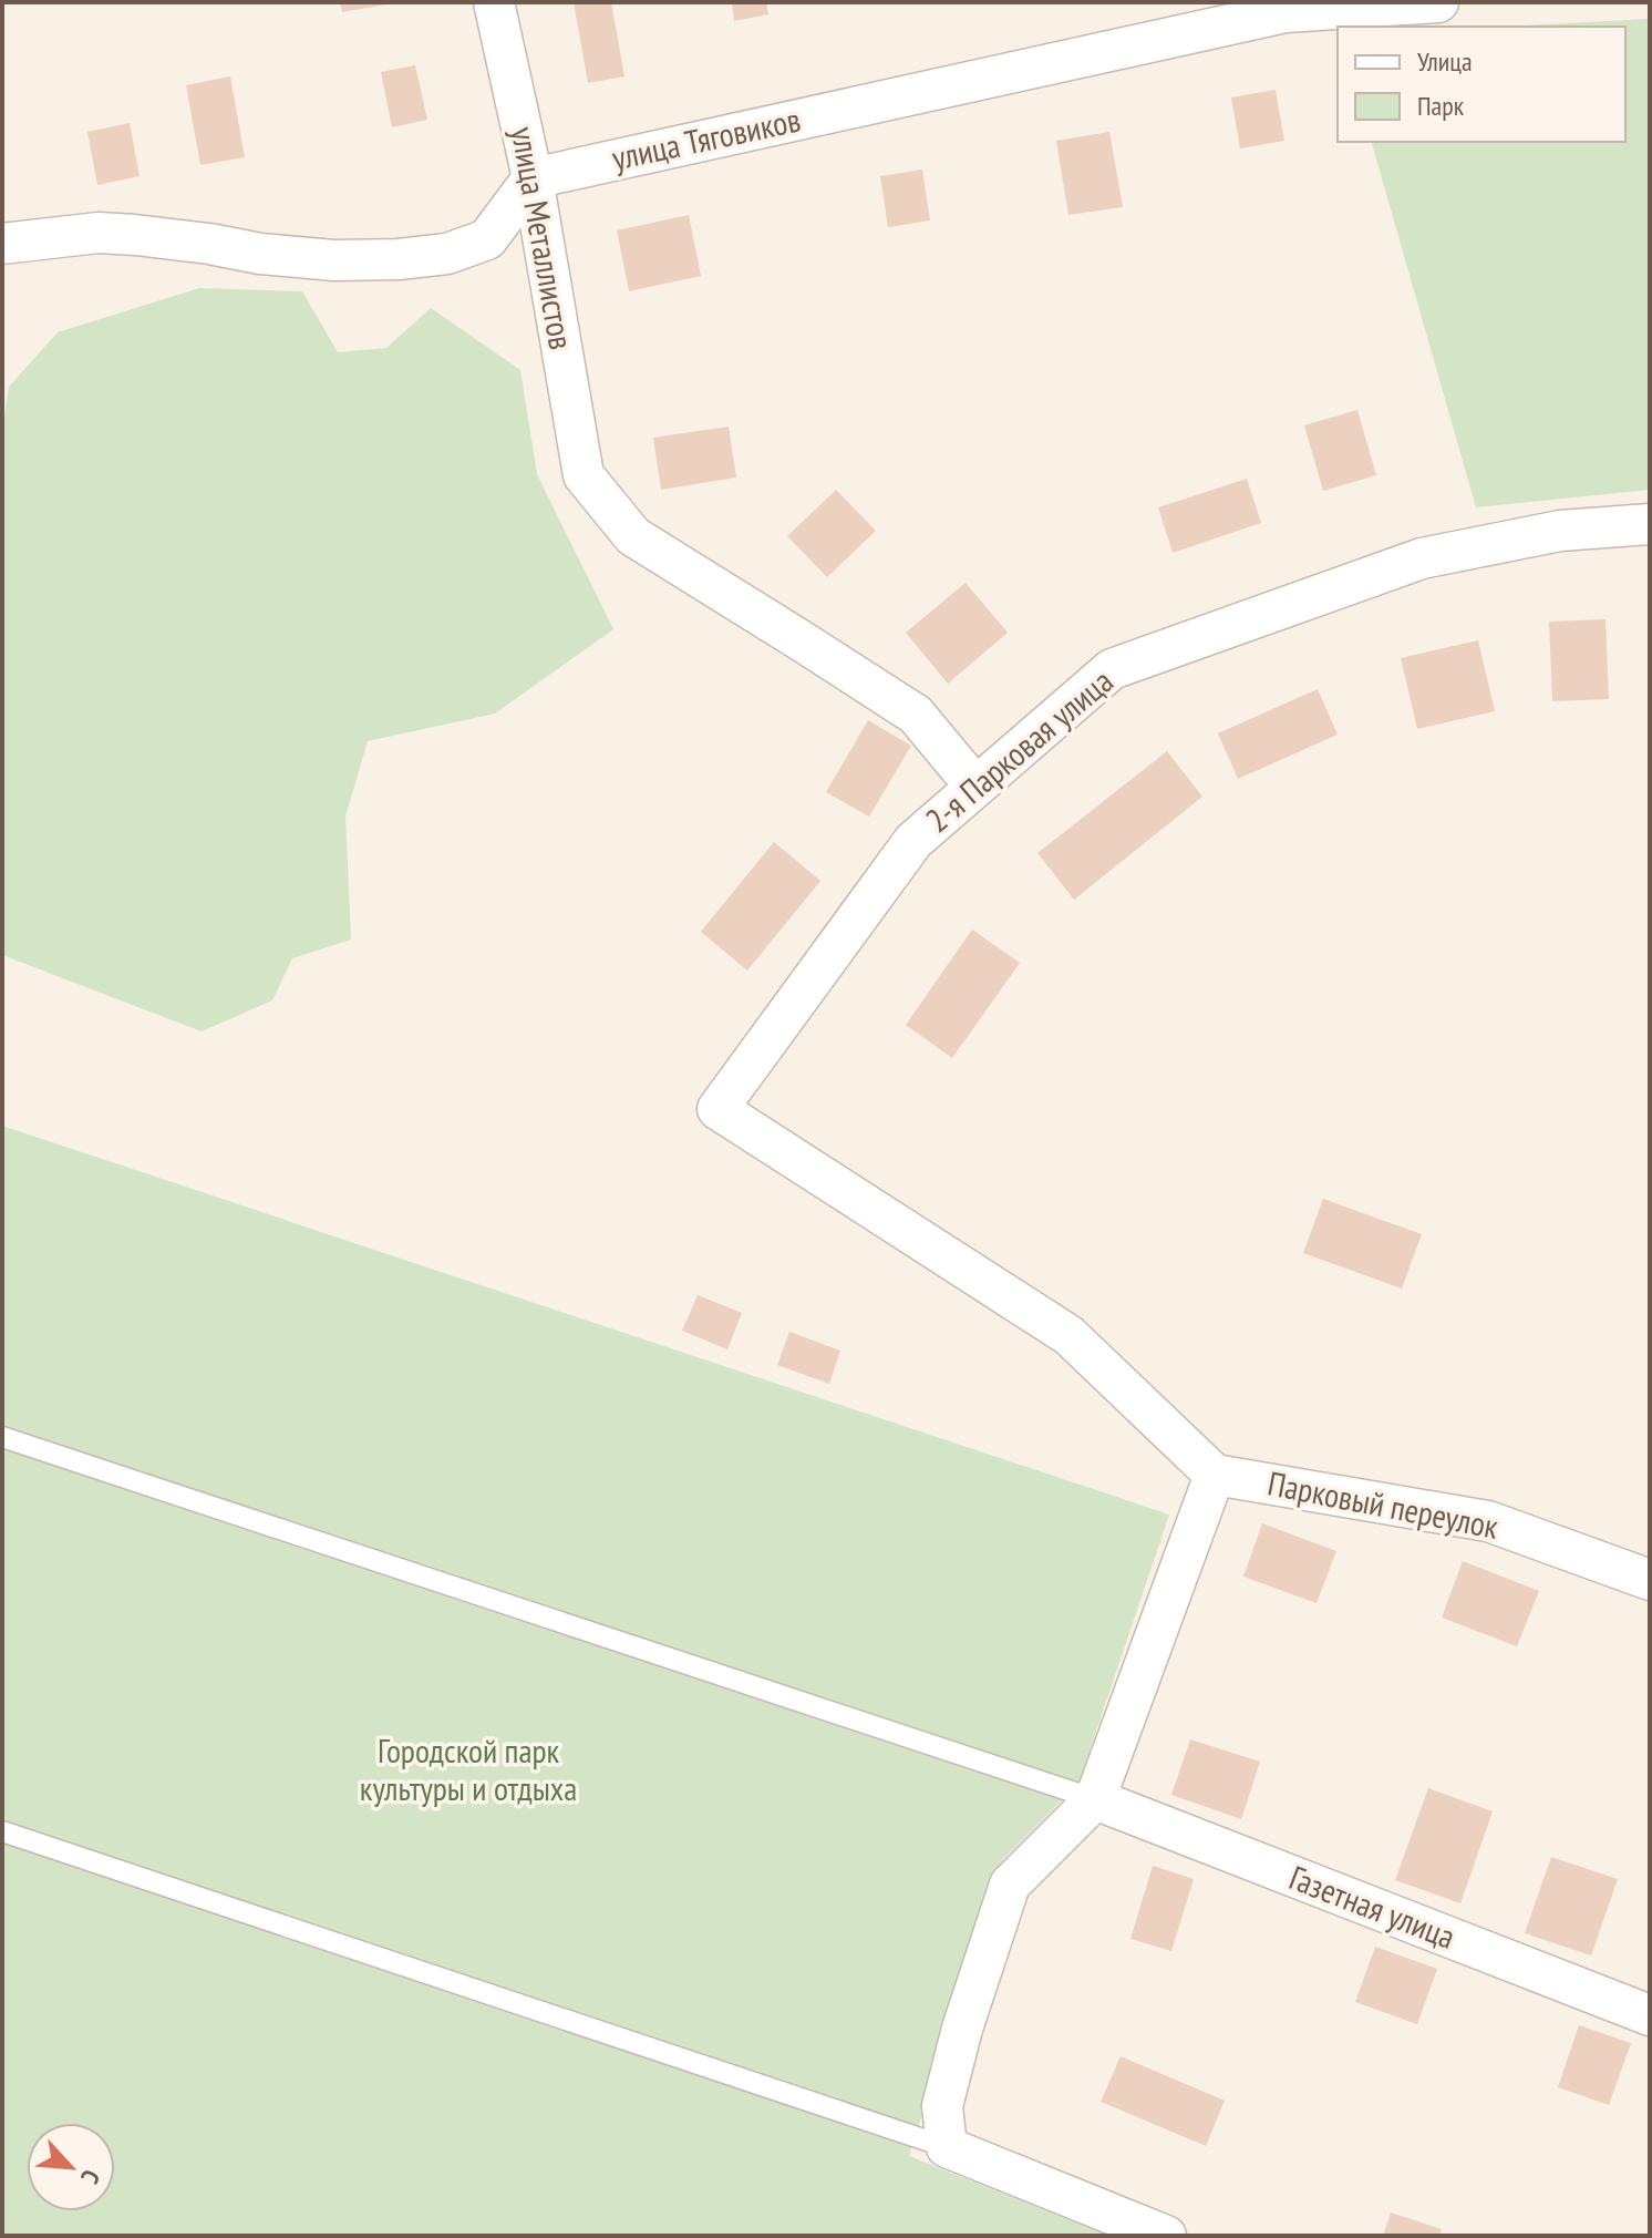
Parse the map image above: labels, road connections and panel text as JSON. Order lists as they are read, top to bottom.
{
  "streets": {
    "street": [
      "улица Тяговиков",
      "улица Металлистов",
      "2-я Парковая улица",
      "Парковый переулок",
      "Газетная улица"
    ]
  },
  "crossings": [
    ["улица Тяговиков", "улица Металлистов"],
    ["улица Металлистов", "2-я Парковая улица"],
    ["2-я Парковая улица", "Парковый переулок"]
  ],
  "parks": ["Городской парк культуры и отдыха"],
  "legend": ["Улица", "Парк"],
  "north": "bottom right"
}
